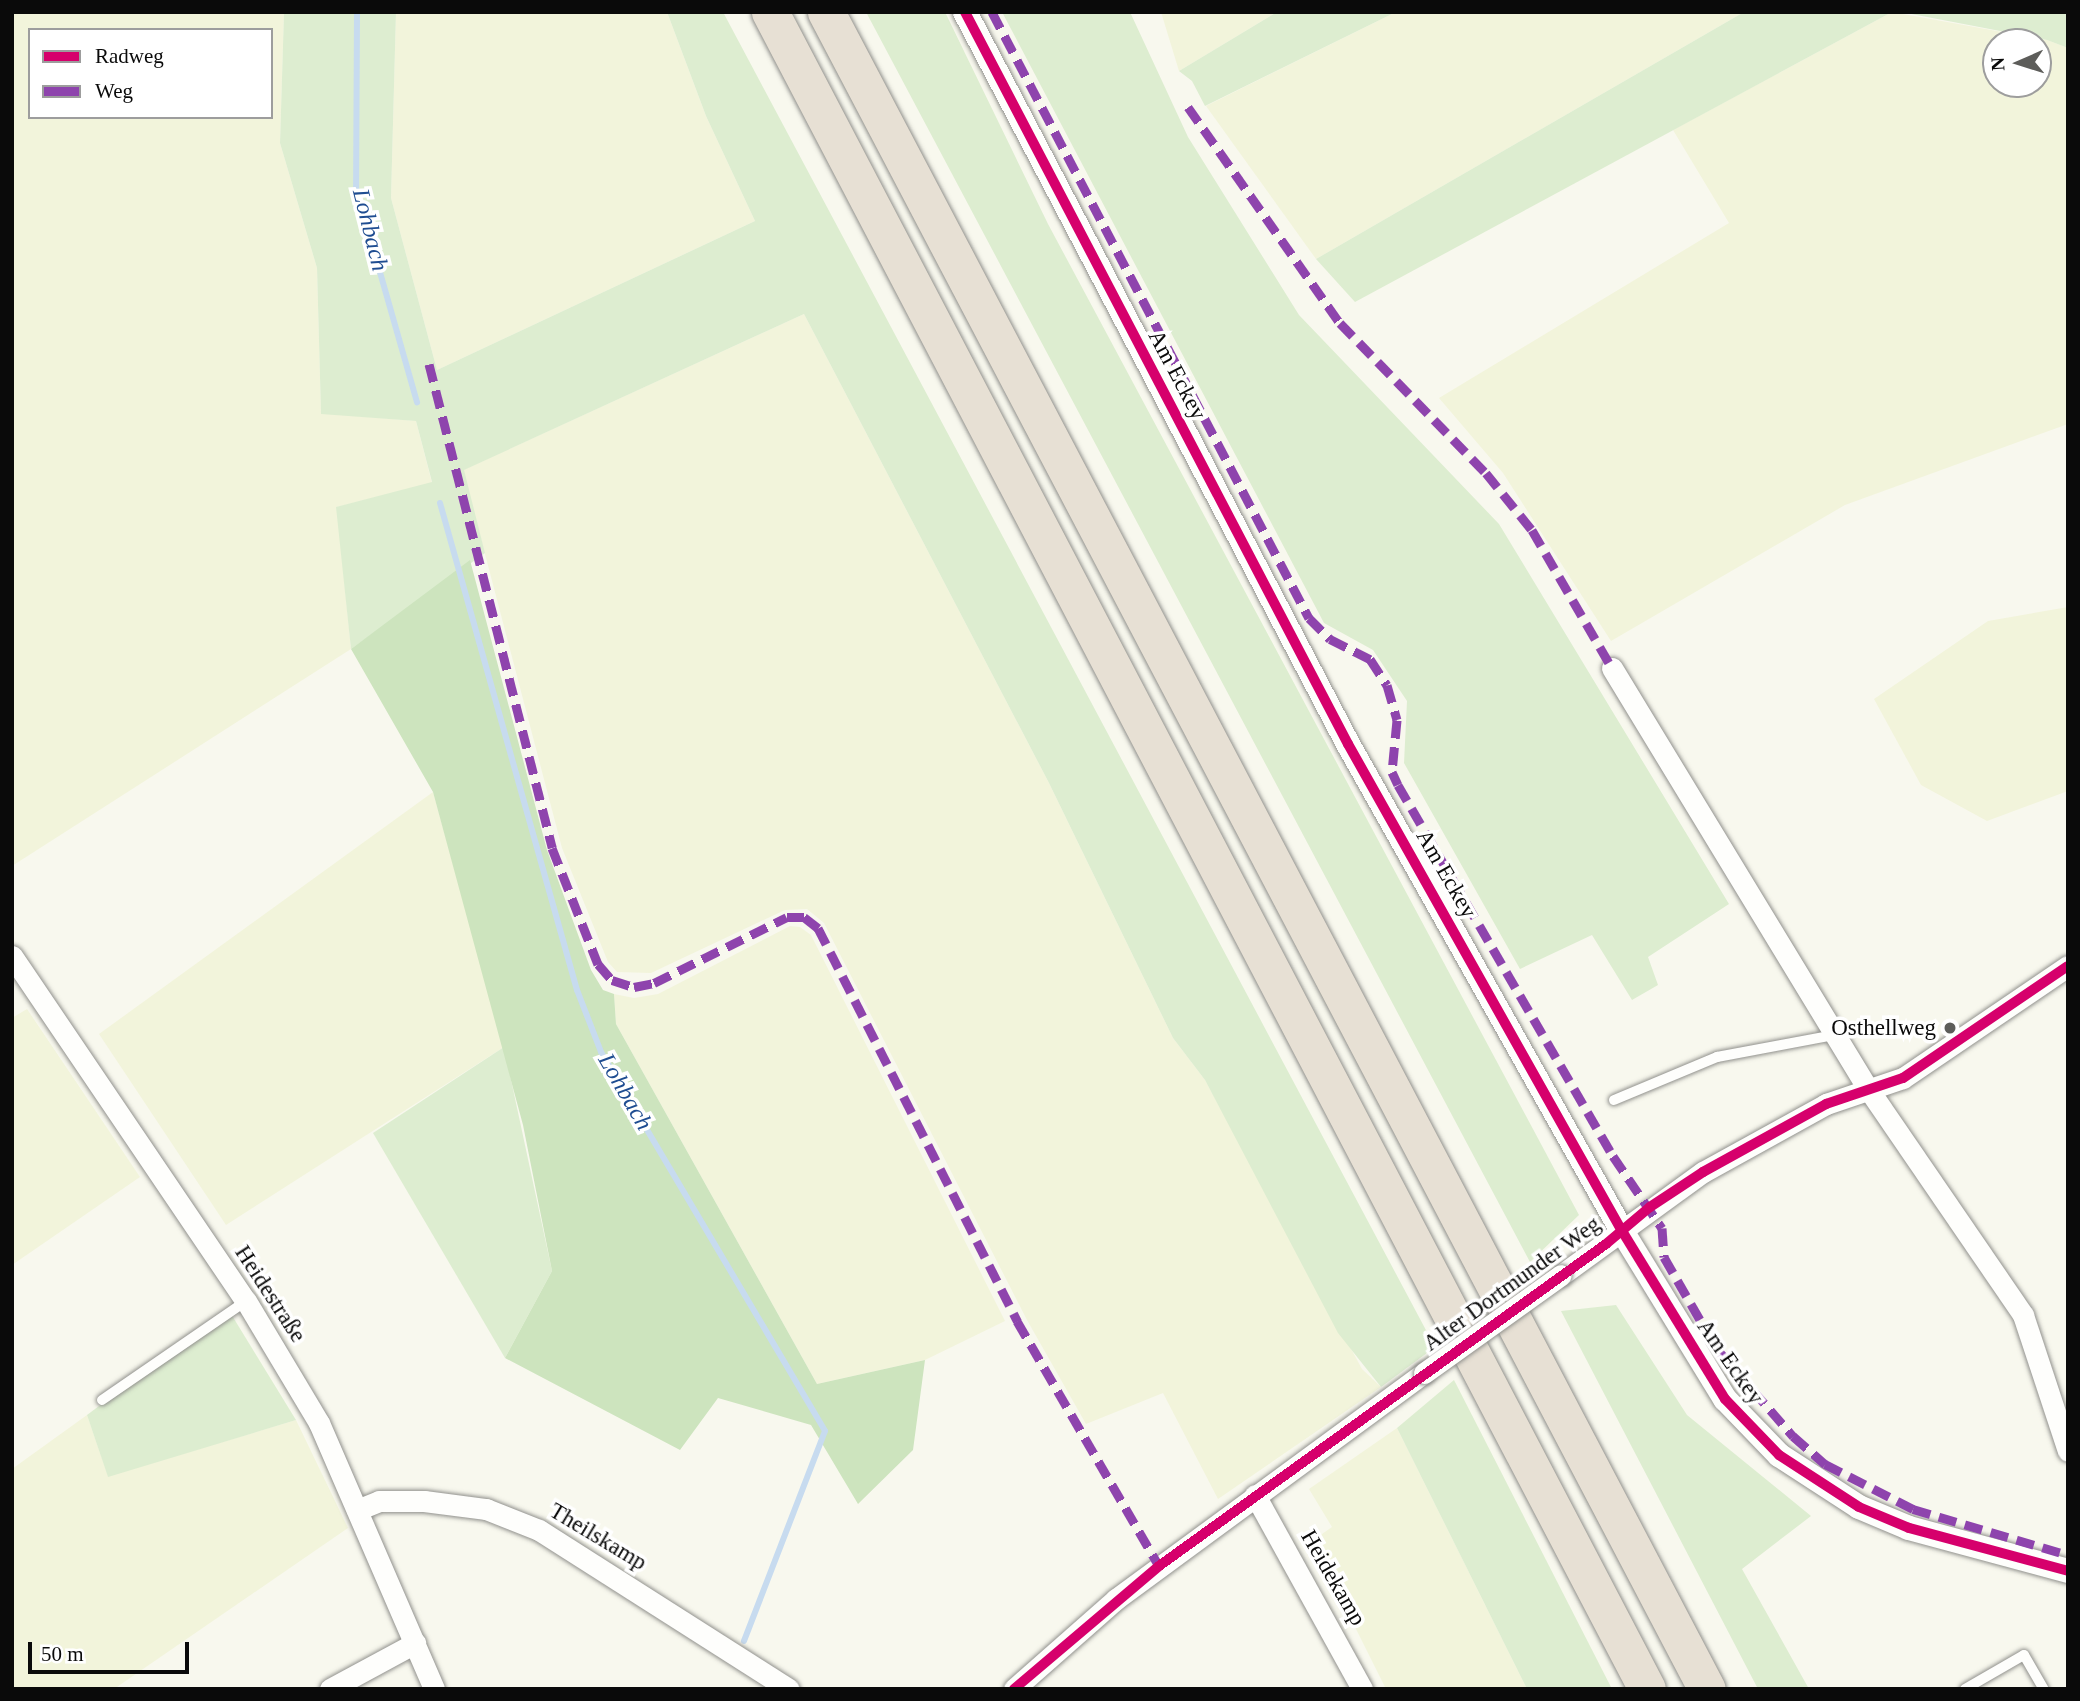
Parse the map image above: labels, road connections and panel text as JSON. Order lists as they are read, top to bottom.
{
  "streets": {
    "street": [
      "Am Eckey",
      "Alter Dortmunder Weg",
      "Heidestraße",
      "Theilskamp",
      "Heidekamp"
    ]
  },
  "crossings": [
    ["Am Eckey", "Alter Dortmunder Weg"],
    ["Alter Dortmunder Weg", "Heidekamp"],
    ["Heidestraße", "Theilskamp"]
  ],
  "water": ["Lohbach"],
  "places": ["Osthellweg"],
  "legend": ["Radweg", "Weg"],
  "scale_bar": "50 m",
  "north": "left"
}
